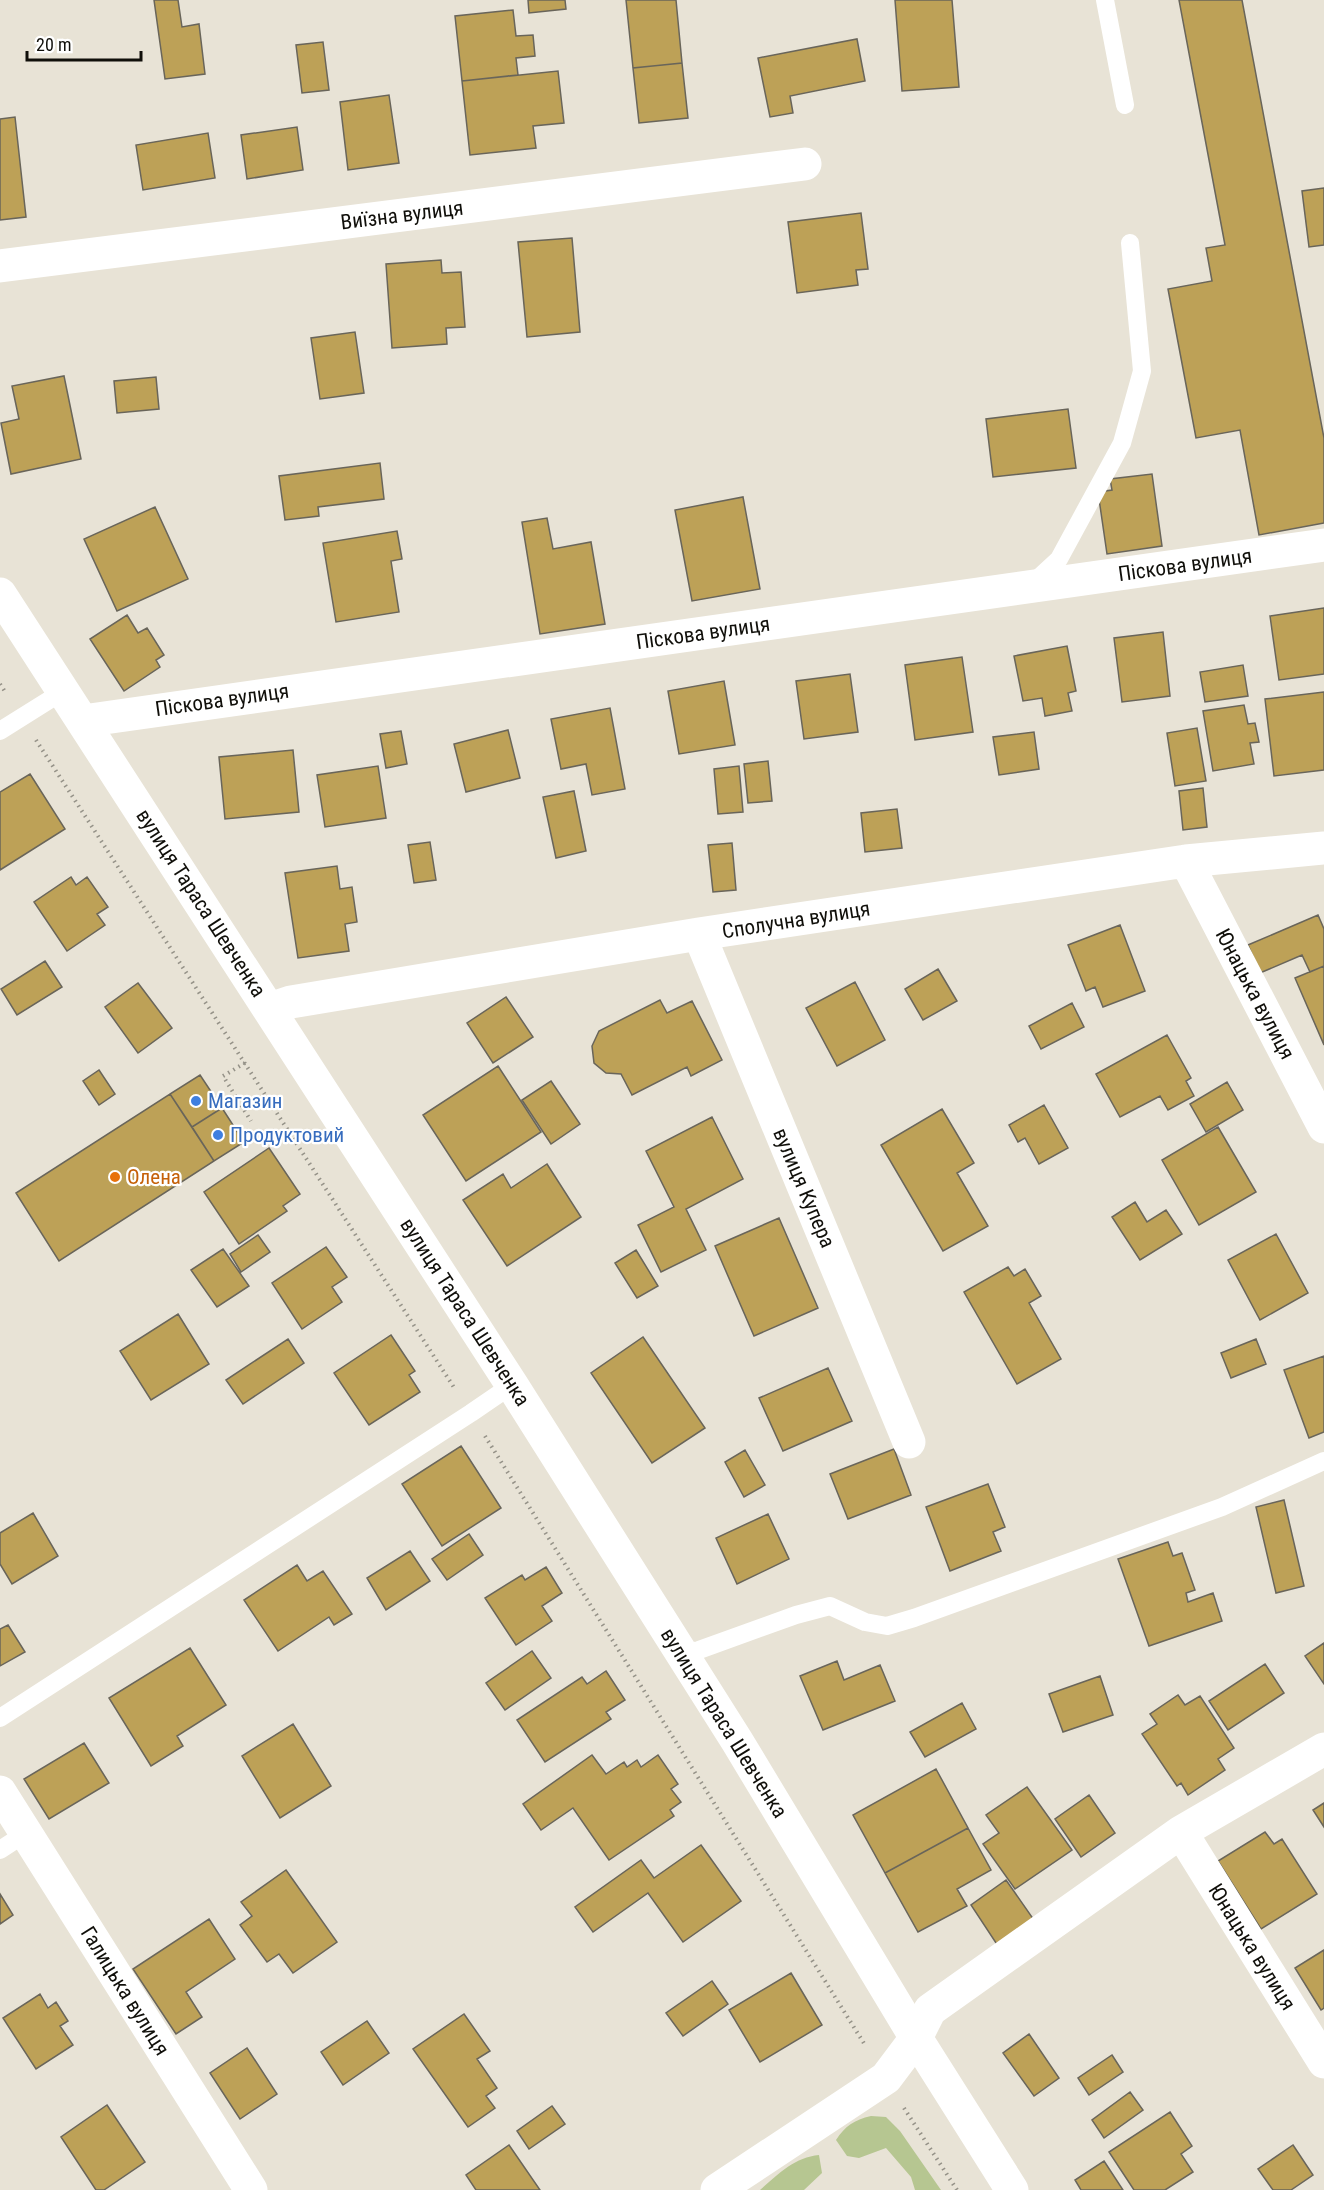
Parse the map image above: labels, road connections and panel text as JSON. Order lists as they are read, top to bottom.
{
  "streets": {
    "street": [
      "Виїзна вулиця",
      "Піскова вулиця",
      "вулиця Тараса Шевченка",
      "Сполучна вулиця",
      "Юнацька вулиця",
      "вулиця Купера",
      "Галицька вулиця"
    ]
  },
  "crossings": [
    ["Піскова вулиця", "вулиця Тараса Шевченка"],
    ["вулиця Тараса Шевченка", "Сполучна вулиця"],
    ["Сполучна вулиця", "Юнацька вулиця"],
    ["Сполучна вулиця", "вулиця Купера"]
  ],
  "places": ["Магазин", "Продуктовий", "Олена"],
  "scale_bar": "20 m"
}
